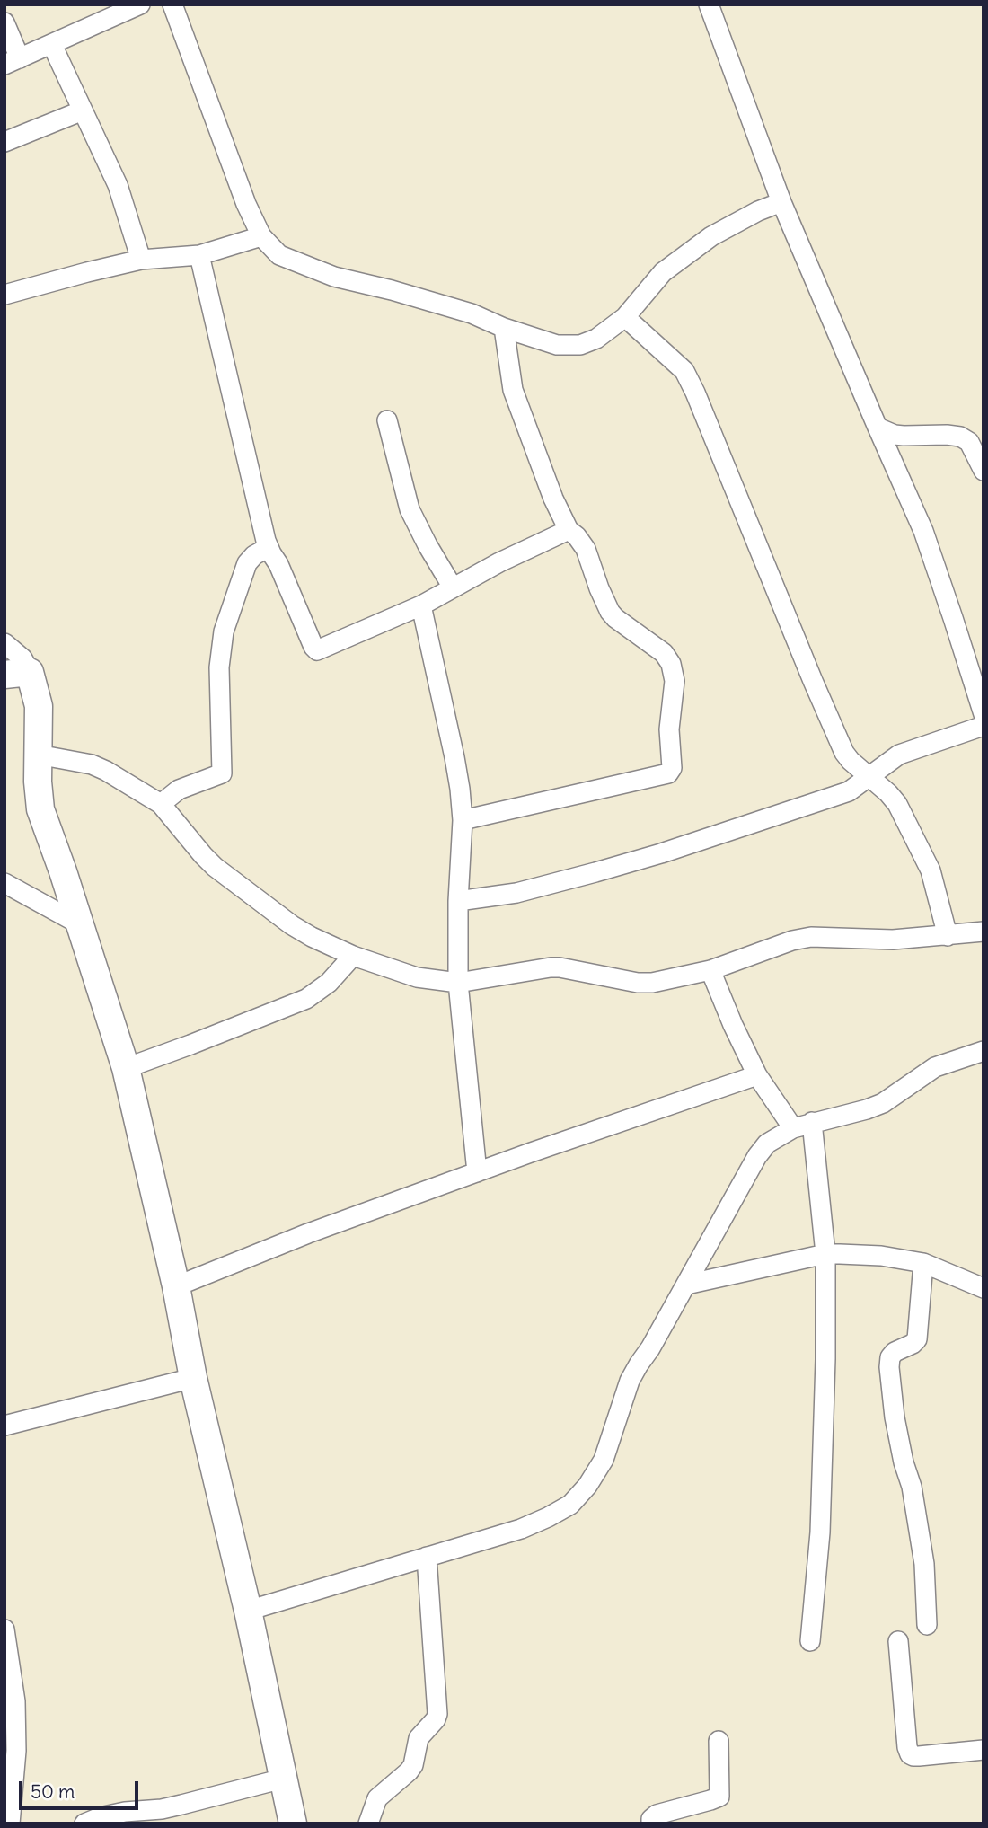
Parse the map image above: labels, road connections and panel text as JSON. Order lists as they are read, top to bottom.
{
  "scale_bar": "50 m"
}
